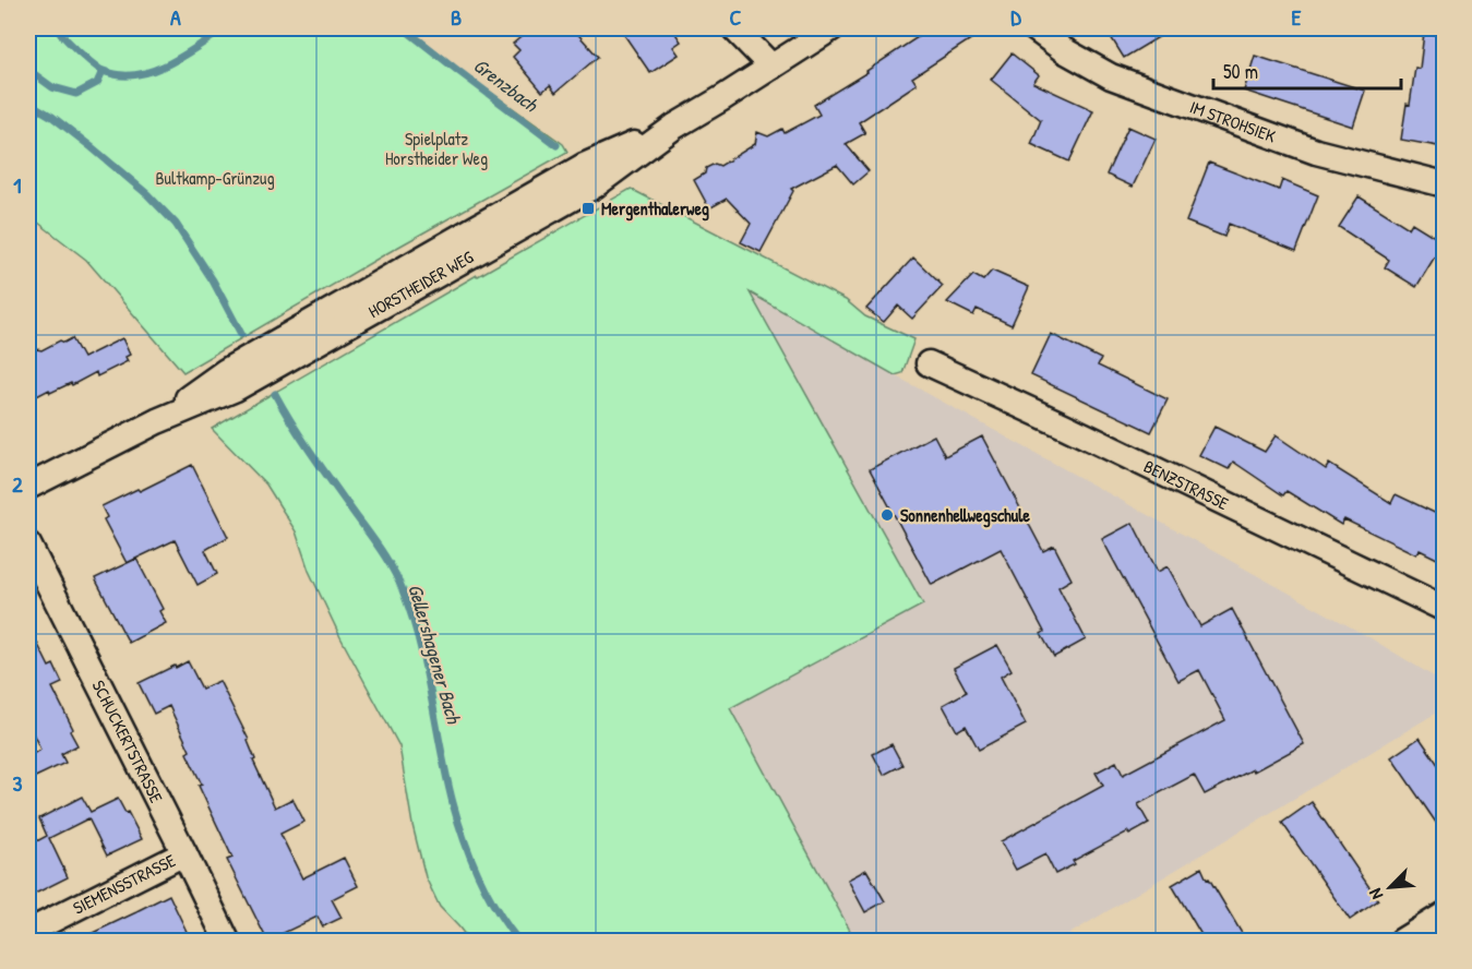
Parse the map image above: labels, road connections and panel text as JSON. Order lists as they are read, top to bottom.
{
  "streets": {
    "street": [
      "IM STROHSIEK",
      "HORSTHEIDER WEG",
      "BENZSTRASSE",
      "SCHUCKERTSTRASSE",
      "SIEMENSSTRASSE"
    ]
  },
  "crossings": [
    ["SCHUCKERTSTRASSE", "SIEMENSSTRASSE"]
  ],
  "water": ["Grenzbach", "Gellershagener Bach"],
  "parks": ["Spielplatz Horstheider Weg", "Bultkamp-Grünzug"],
  "places": {
    "transit": ["Mergenthalerweg"],
    "other": ["Sonnenhellwegschule"]
  },
  "scale_bar": "50 m",
  "north": "bottom left",
  "grid": {
    "columns": [
      "A",
      "B",
      "C",
      "D",
      "E"
    ],
    "rows": ["1", "2", "3"]
  }
}
